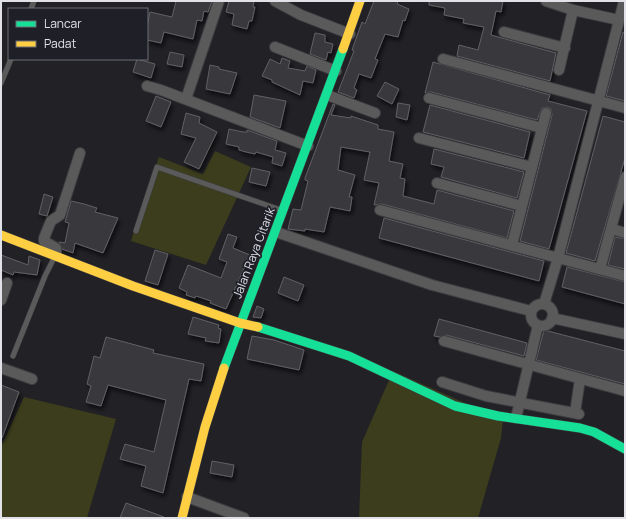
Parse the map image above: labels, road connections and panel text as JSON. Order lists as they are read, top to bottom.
{
  "streets": {
    "street": ["Jalan Raya Citarik"]
  },
  "legend": ["Lancar", "Padat"]
}
